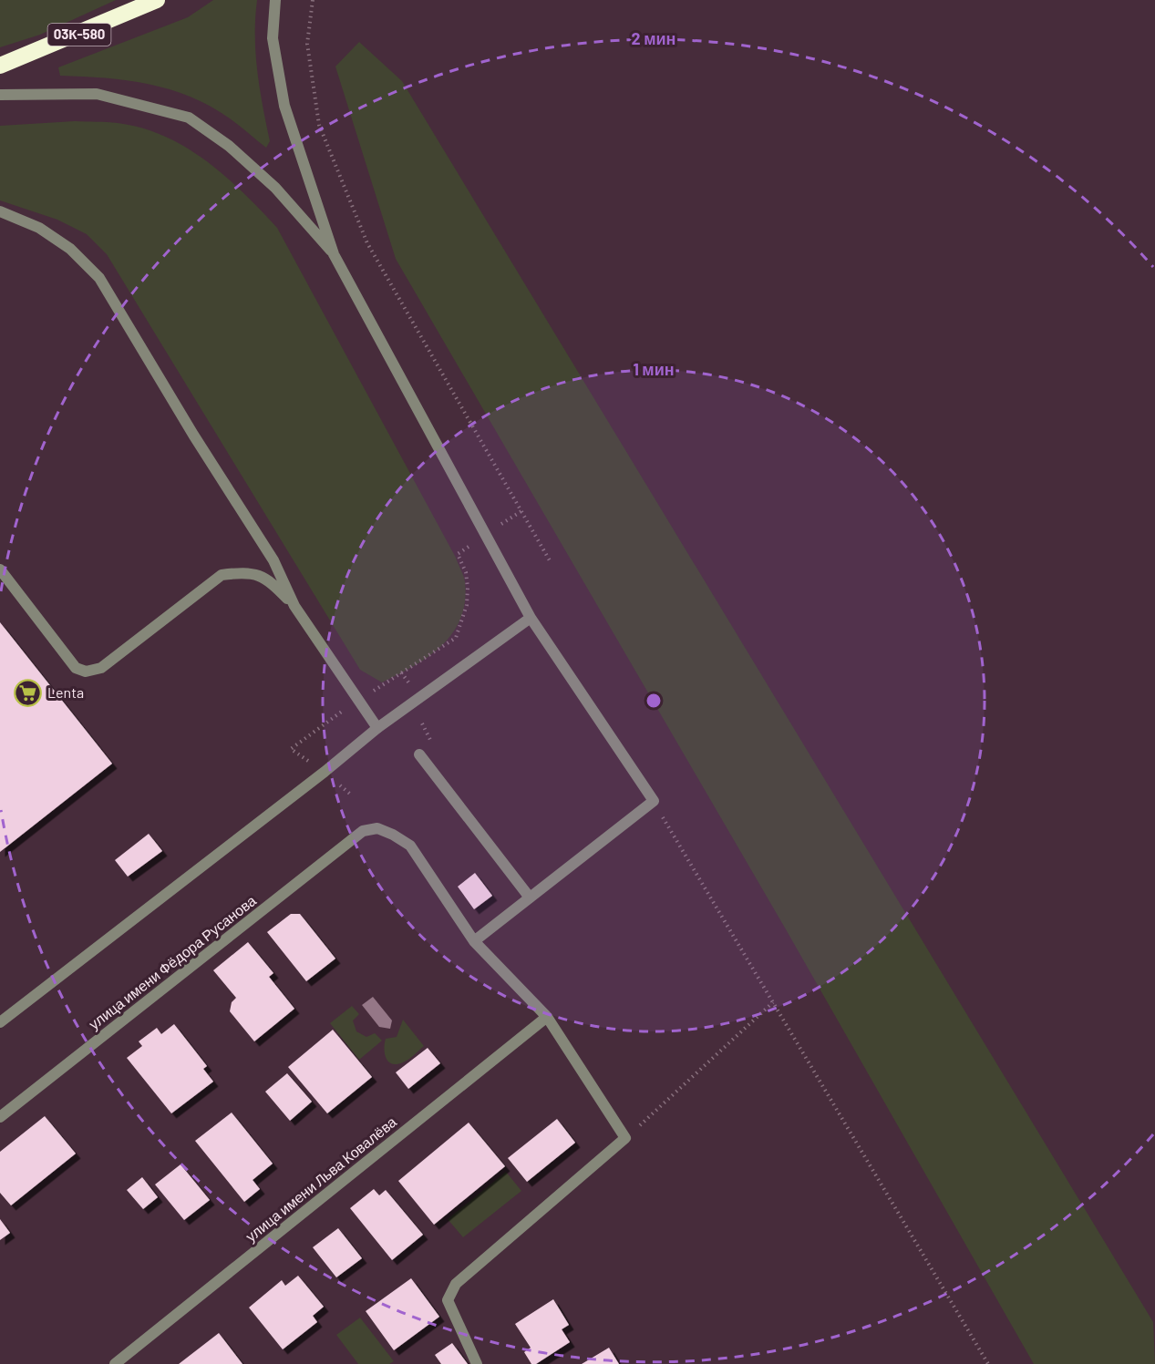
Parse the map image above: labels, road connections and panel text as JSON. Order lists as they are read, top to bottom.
{
  "streets": {
    "highway": ["03К-580"],
    "street": ["улица имени Фёдора Русанова", "улица имени Льва Ковалёва"]
  },
  "places": {
    "supermarket": ["Lenta"]
  },
  "rings": ["2 мин", "1 мин"]
}
